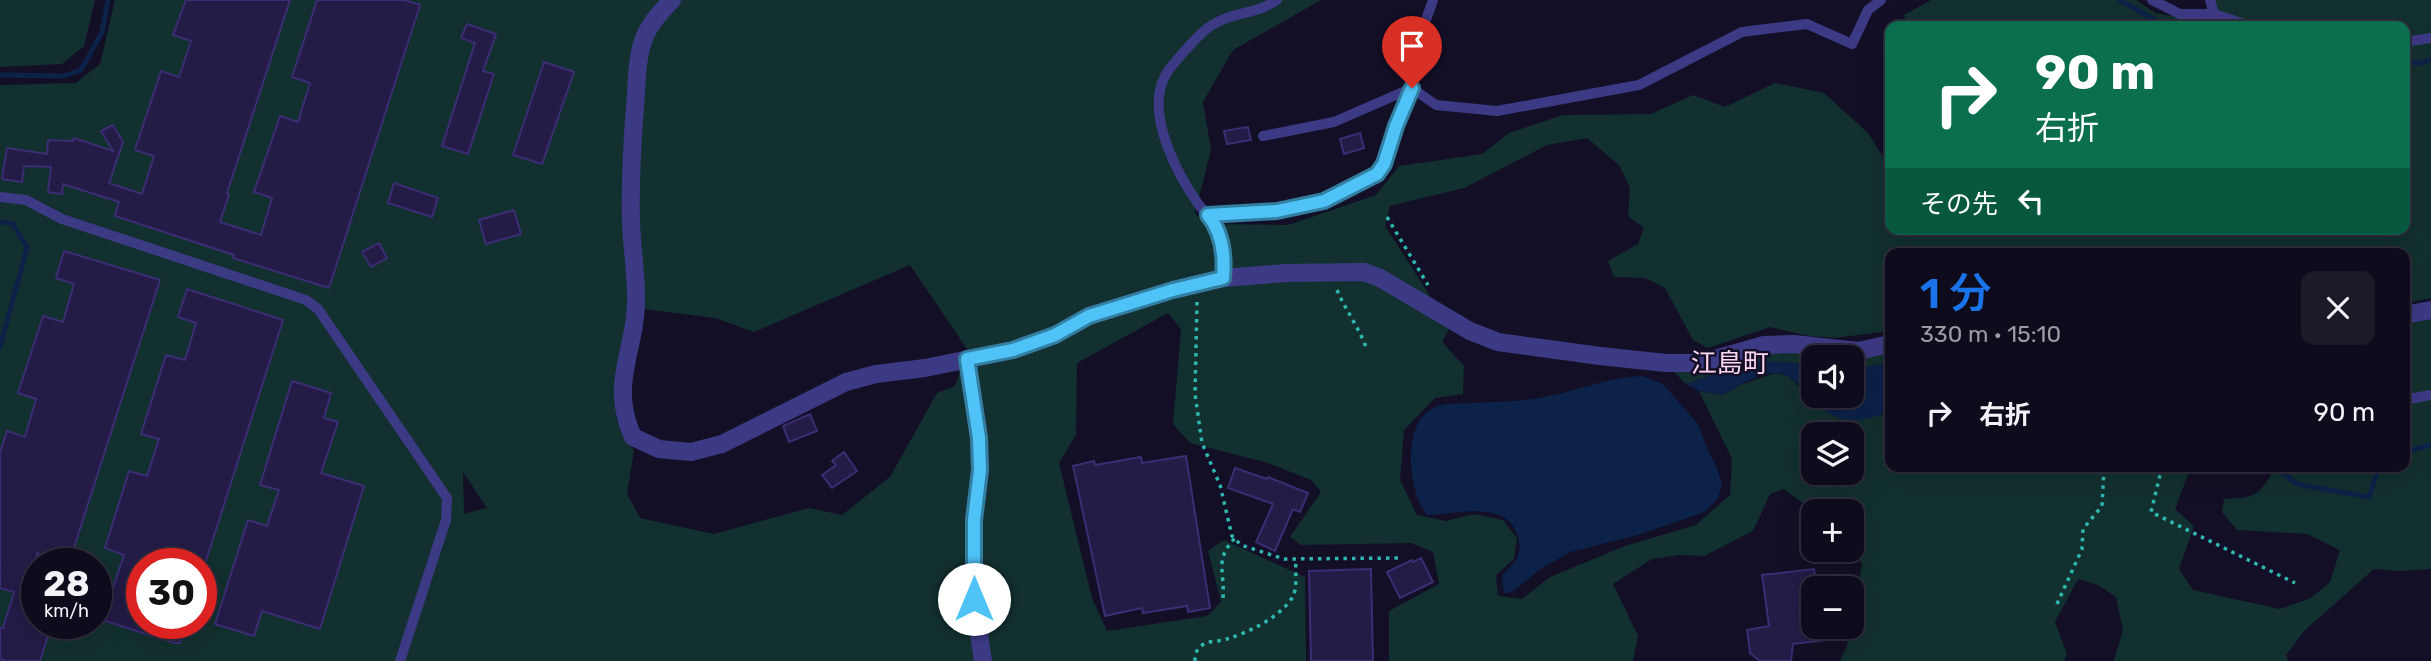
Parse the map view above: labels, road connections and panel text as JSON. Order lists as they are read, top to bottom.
{
  "districts": ["江島町"],
  "page": {
    "turn": ["90 m", "右折"],
    "then": "その先",
    "heading": ["1 分", "330 m · 15:10"],
    "map_buttons": ["+", "−"],
    "list": [
      {
        "name": "右折",
        "value": "90 m"
      }
    ],
    "speed": "28 km/h",
    "limit": "30"
  }
}
